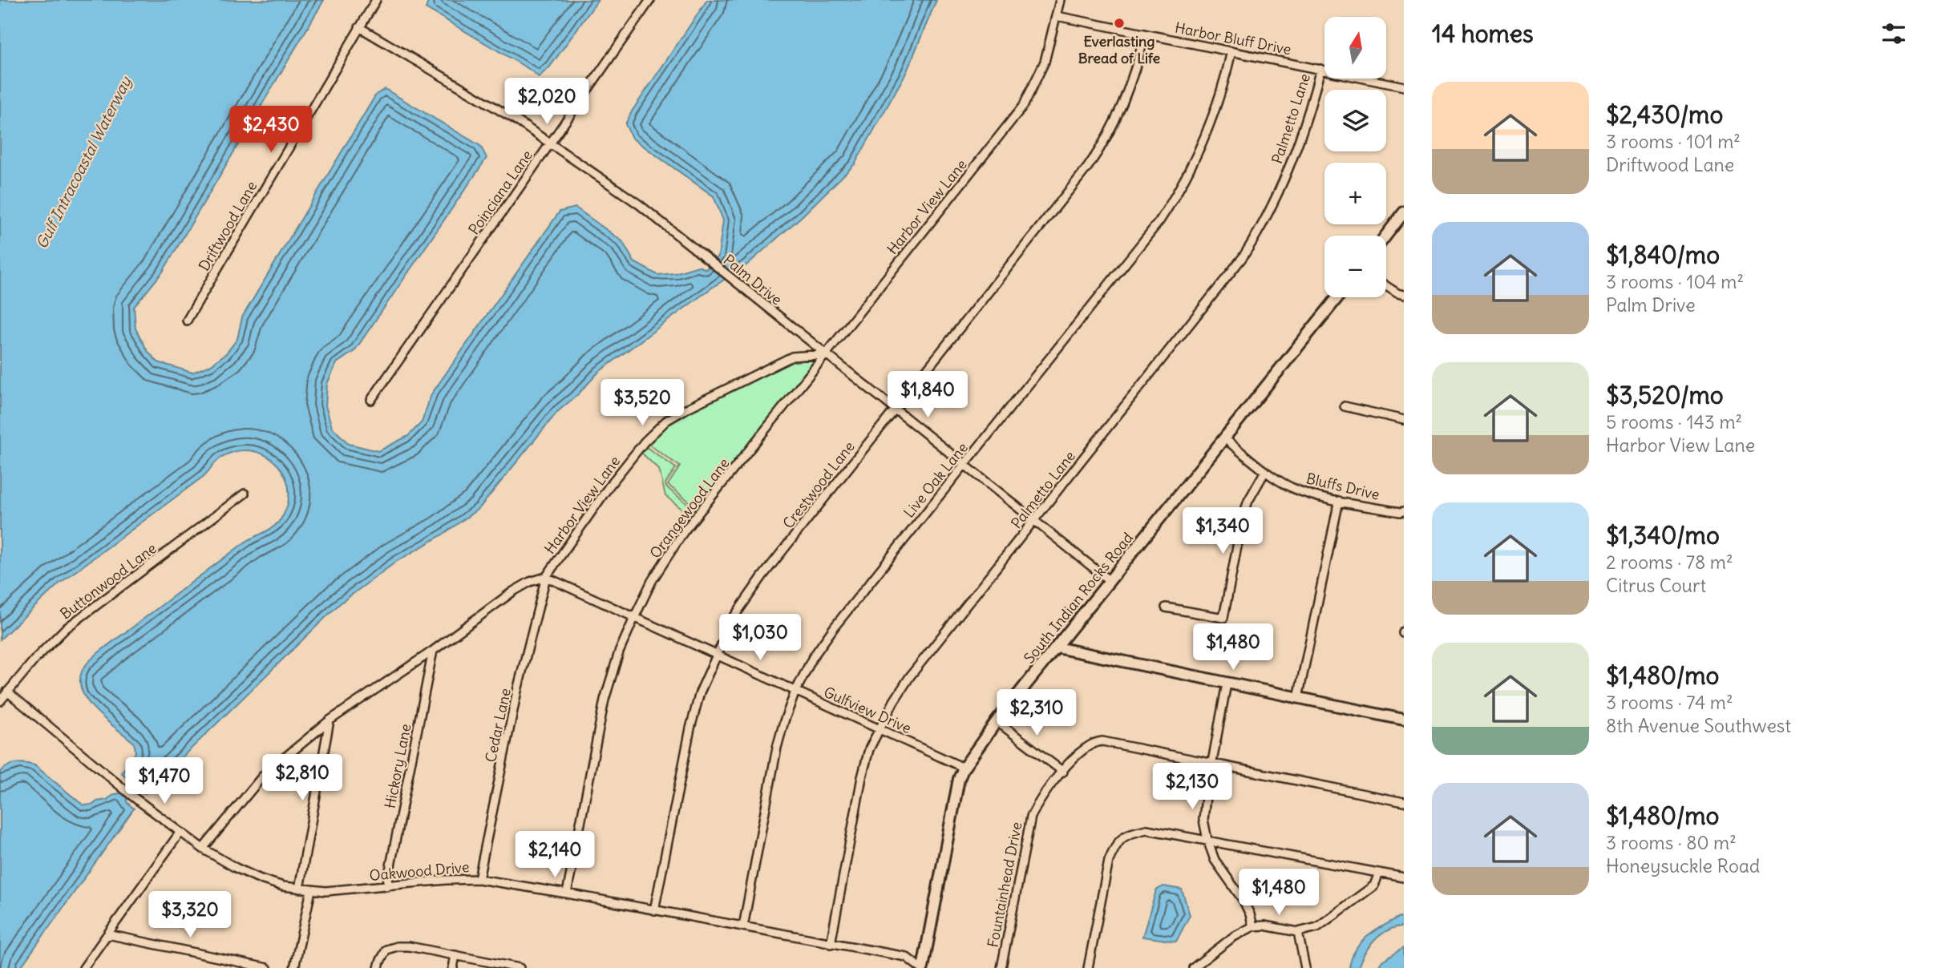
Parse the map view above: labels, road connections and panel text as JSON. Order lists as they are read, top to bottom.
{
  "streets": {
    "street": [
      "Harbor Bluff Drive",
      "Palmetto Lane",
      "Poinciana Lane",
      "Harbor View Lane",
      "Driftwood Lane",
      "Palm Drive",
      "Live Oak Lane",
      "Crestwood Lane",
      "Bluffs Drive",
      "Orangewood Lane",
      "Buttonwood Lane",
      "South Indian Rocks Road",
      "Gulfview Drive",
      "Cedar Lane",
      "Hickory Lane",
      "Oakwood Drive",
      "Fountainhead Drive"
    ]
  },
  "crossings": [
    ["Harbor Bluff Drive", "Palmetto Lane"],
    ["Harbor Bluff Drive", "Harbor View Lane"],
    ["Harbor Bluff Drive", "Live Oak Lane"],
    ["Harbor Bluff Drive", "Crestwood Lane"],
    ["Palmetto Lane", "Palm Drive"],
    ["Palmetto Lane", "Gulfview Drive"],
    ["Palmetto Lane", "Oakwood Drive"],
    ["Poinciana Lane", "Palm Drive"],
    ["Harbor View Lane", "Palm Drive"],
    ["Harbor View Lane", "Orangewood Lane"],
    ["Harbor View Lane", "Gulfview Drive"],
    ["Harbor View Lane", "Cedar Lane"],
    ["Driftwood Lane", "Palm Drive"],
    ["Palm Drive", "Live Oak Lane"],
    ["Palm Drive", "Crestwood Lane"],
    ["Palm Drive", "Orangewood Lane"],
    ["Palm Drive", "South Indian Rocks Road"],
    ["Live Oak Lane", "Gulfview Drive"],
    ["Live Oak Lane", "Oakwood Drive"],
    ["Crestwood Lane", "Gulfview Drive"],
    ["Crestwood Lane", "Oakwood Drive"],
    ["Bluffs Drive", "South Indian Rocks Road"],
    ["Orangewood Lane", "Gulfview Drive"],
    ["Orangewood Lane", "Oakwood Drive"],
    ["Buttonwood Lane", "Oakwood Drive"],
    ["South Indian Rocks Road", "Gulfview Drive"],
    ["South Indian Rocks Road", "Oakwood Drive"],
    ["Gulfview Drive", "Cedar Lane"],
    ["Cedar Lane", "Oakwood Drive"],
    ["Hickory Lane", "Oakwood Drive"]
  ],
  "water": ["Gulf Intracoastal Waterway"],
  "places": ["Everlasting Bread of Life"],
  "north": "top",
  "page": {
    "heading": "14 homes",
    "map_buttons": ["+", "−"],
    "list": [
      {
        "name": "$2,430/mo",
        "note": "3 rooms · 101 m² · Driftwood Lane"
      },
      {
        "name": "$1,840/mo",
        "note": "3 rooms · 104 m² · Palm Drive"
      },
      {
        "name": "$3,520/mo",
        "note": "5 rooms · 143 m² · Harbor View Lane"
      },
      {
        "name": "$1,340/mo",
        "note": "2 rooms · 78 m² · Citrus Court"
      },
      {
        "name": "$1,480/mo",
        "note": "3 rooms · 74 m² · 8th Avenue Southwest"
      },
      {
        "name": "$1,480/mo",
        "note": "3 rooms · 80 m² · Honeysuckle Road"
      }
    ],
    "price": [
      "$2,020",
      "$2,430",
      "$1,840",
      "$3,520",
      "$1,340",
      "$1,030",
      "$1,480",
      "$2,310",
      "$2,810",
      "$1,470",
      "$2,130",
      "$2,140",
      "$1,480",
      "$3,320"
    ]
  }
}
